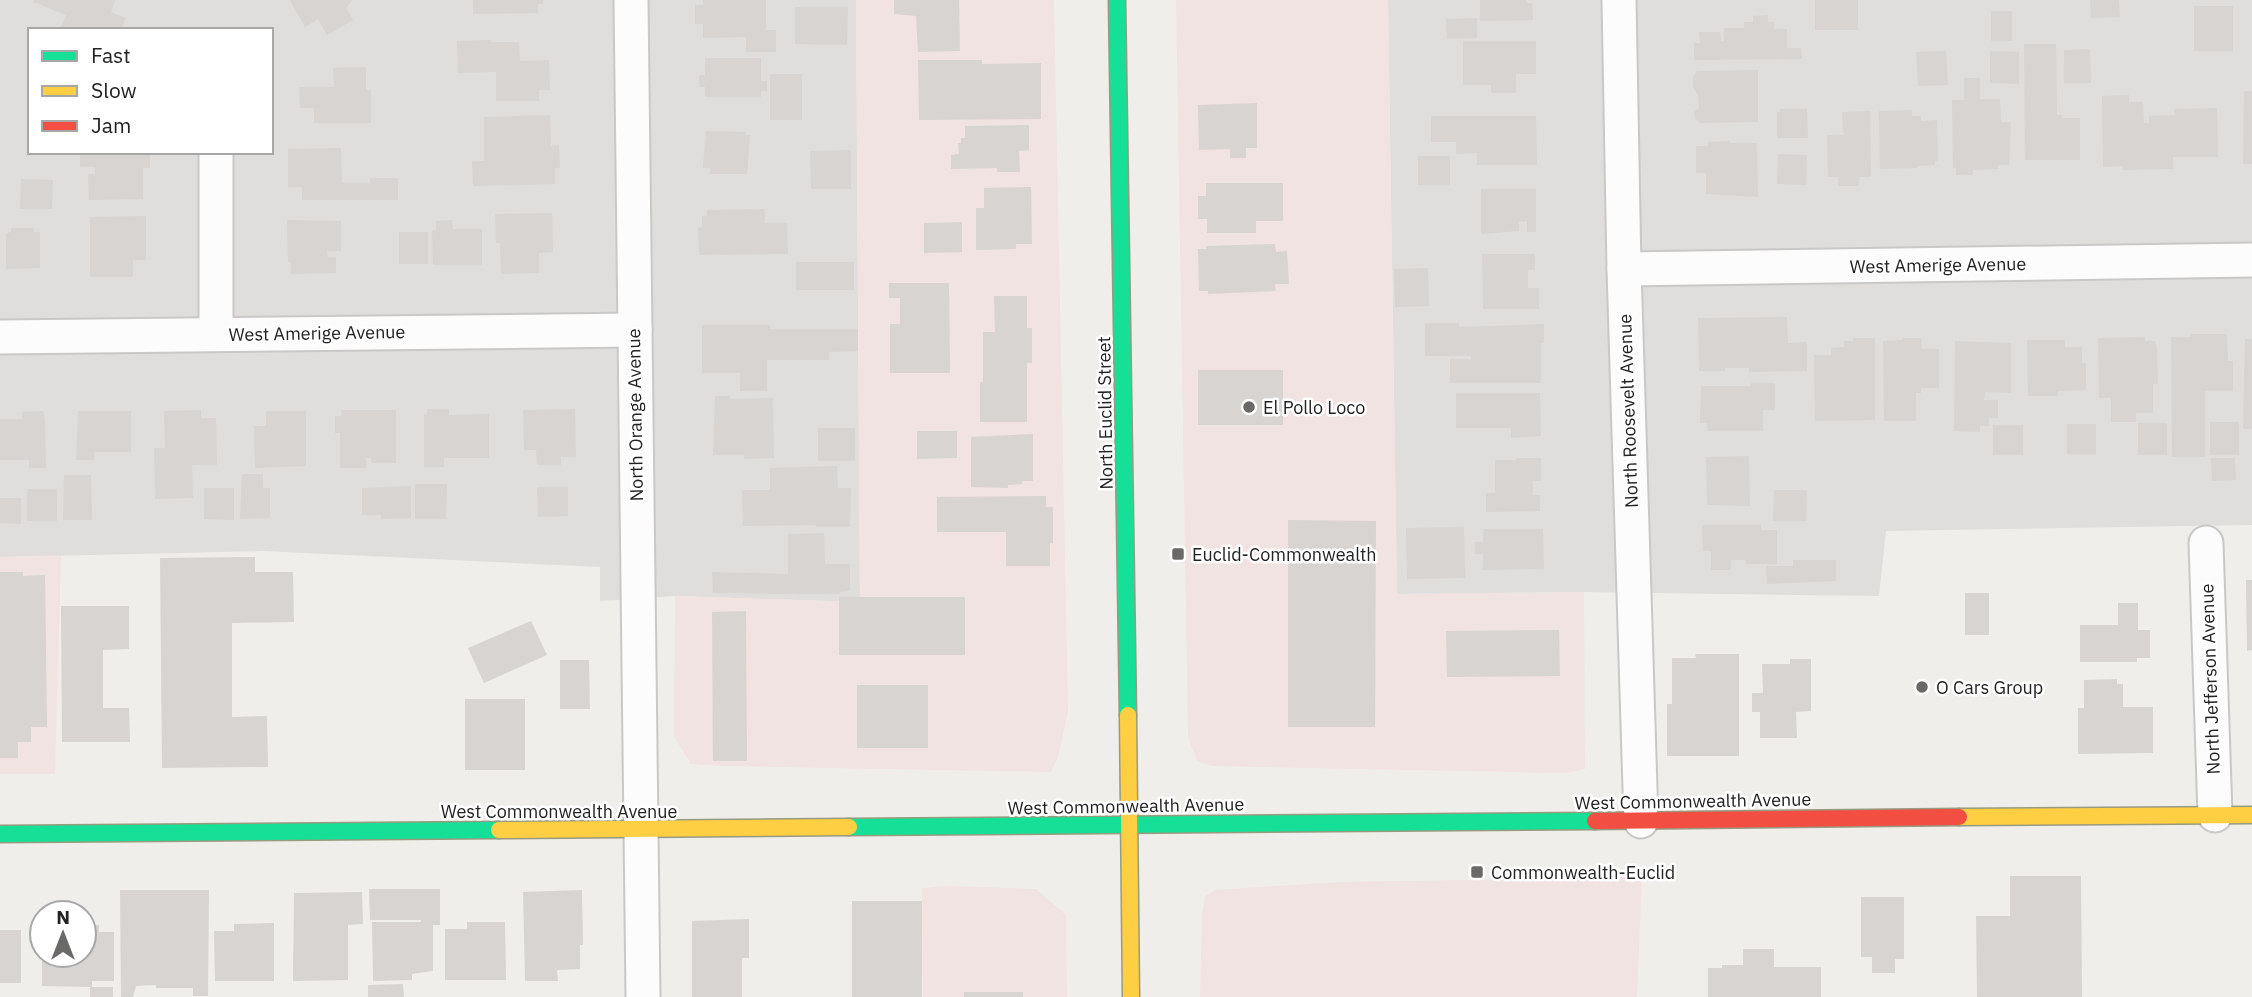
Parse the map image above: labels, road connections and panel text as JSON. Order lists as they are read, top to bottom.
{
  "streets": {
    "main road": ["North Euclid Street", "West Commonwealth Avenue"],
    "street": [
      "West Amerige Avenue",
      "North Roosevelt Avenue",
      "North Orange Avenue",
      "North Jefferson Avenue"
    ]
  },
  "crossings": [
    ["West Amerige Avenue", "North Roosevelt Avenue"],
    ["West Amerige Avenue", "North Orange Avenue"],
    ["North Roosevelt Avenue", "West Commonwealth Avenue"],
    ["North Euclid Street", "West Commonwealth Avenue"],
    ["North Orange Avenue", "West Commonwealth Avenue"],
    ["North Jefferson Avenue", "West Commonwealth Avenue"]
  ],
  "places": {
    "other": ["El Pollo Loco", "O Cars Group"],
    "transit": ["Euclid-Commonwealth", "Commonwealth-Euclid"]
  },
  "legend": ["Fast", "Slow", "Jam"],
  "north": "top"
}
